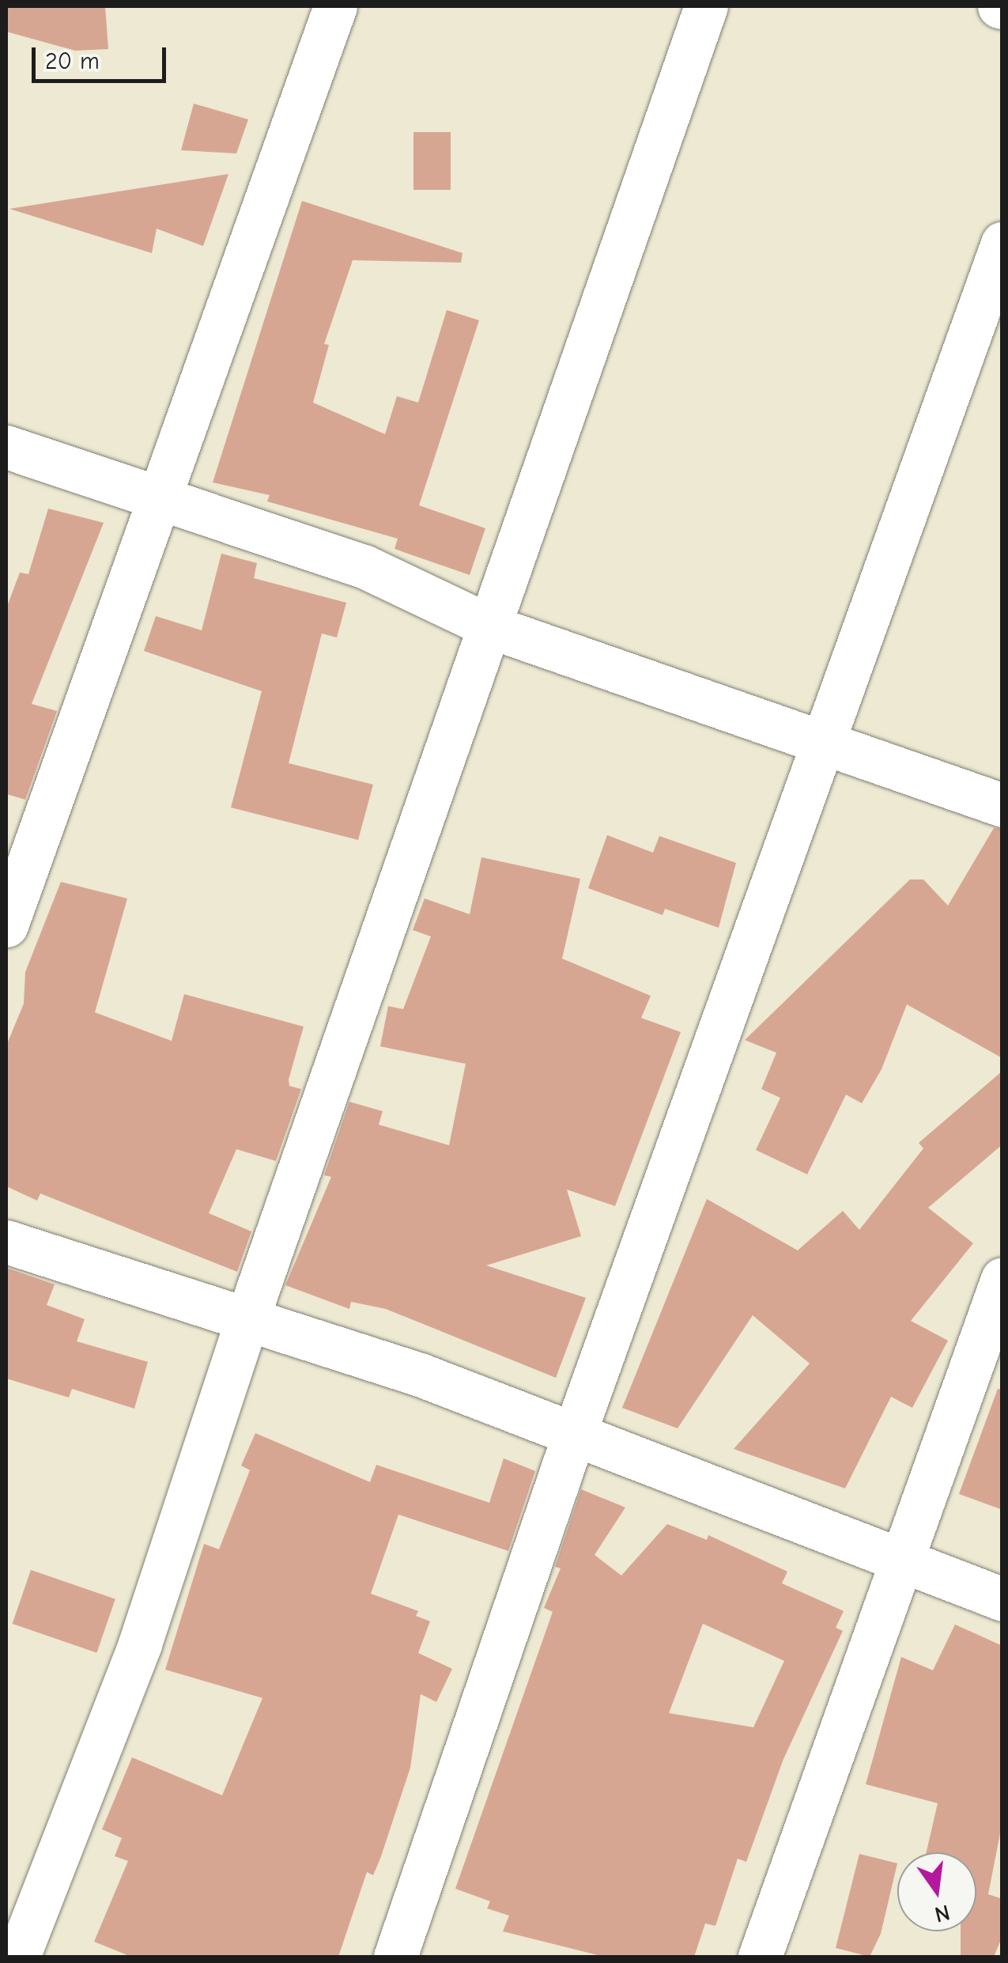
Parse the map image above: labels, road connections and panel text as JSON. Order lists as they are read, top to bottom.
{
  "scale_bar": "20 m",
  "north": "bottom"
}
